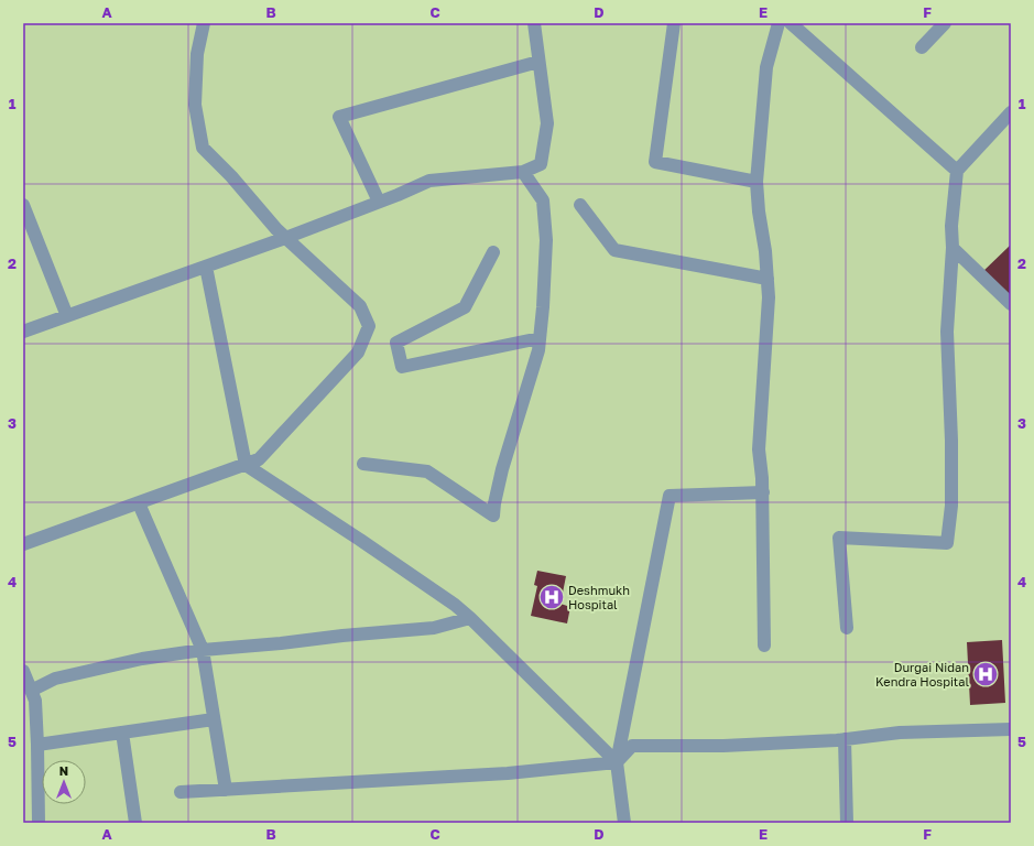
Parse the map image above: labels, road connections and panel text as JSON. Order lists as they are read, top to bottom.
{
  "places": {
    "hospital": ["Deshmukh Hospital", "Durgai Nidan Kendra Hospital"]
  },
  "north": "top",
  "grid": {
    "columns": [
      "A",
      "B",
      "C",
      "D",
      "E",
      "F"
    ],
    "rows": [
      "1",
      "2",
      "3",
      "4",
      "5"
    ]
  }
}
